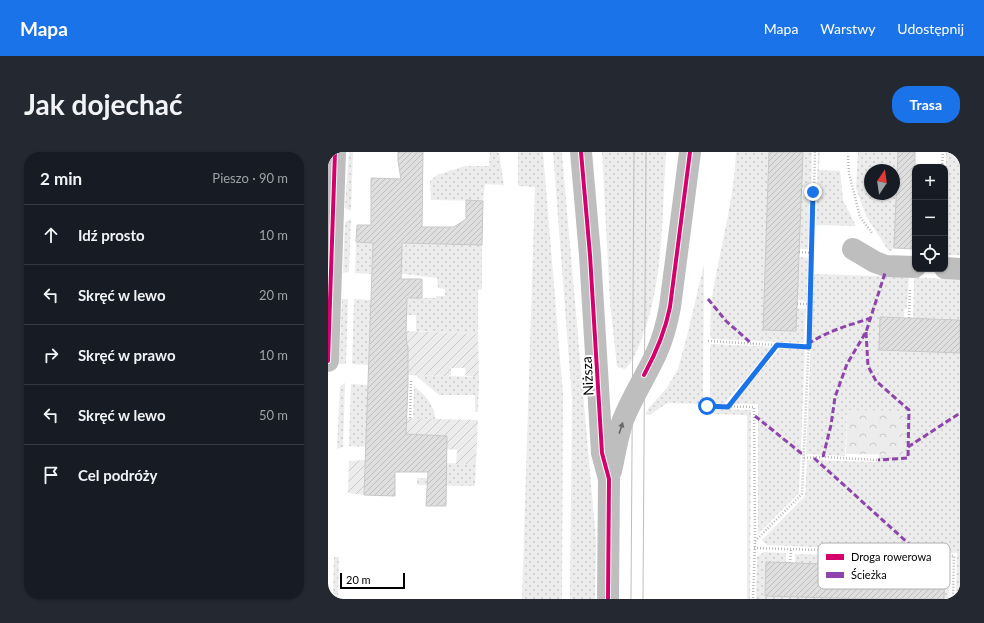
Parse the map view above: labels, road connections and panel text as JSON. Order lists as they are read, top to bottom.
{
  "streets": {
    "street": ["Niższa"]
  },
  "legend": ["Droga rowerowa", "Ścieżka"],
  "scale_bar": "20 m",
  "north": "top",
  "page": {
    "header": "Mapa",
    "nav": ["Mapa", "Warstwy", "Udostępnij"],
    "buttons": "Trasa",
    "title": "Jak dojechać",
    "heading": ["2 min", "Pieszo · 90 m"],
    "map_buttons": ["+", "−"],
    "list": [
      ["Idź prosto", "10 m"],
      ["Skręć w lewo", "20 m"],
      ["Skręć w prawo", "10 m"],
      ["Skręć w lewo", "50 m"],
      "Cel podróży"
    ],
    "scale": "20 m"
  }
}
